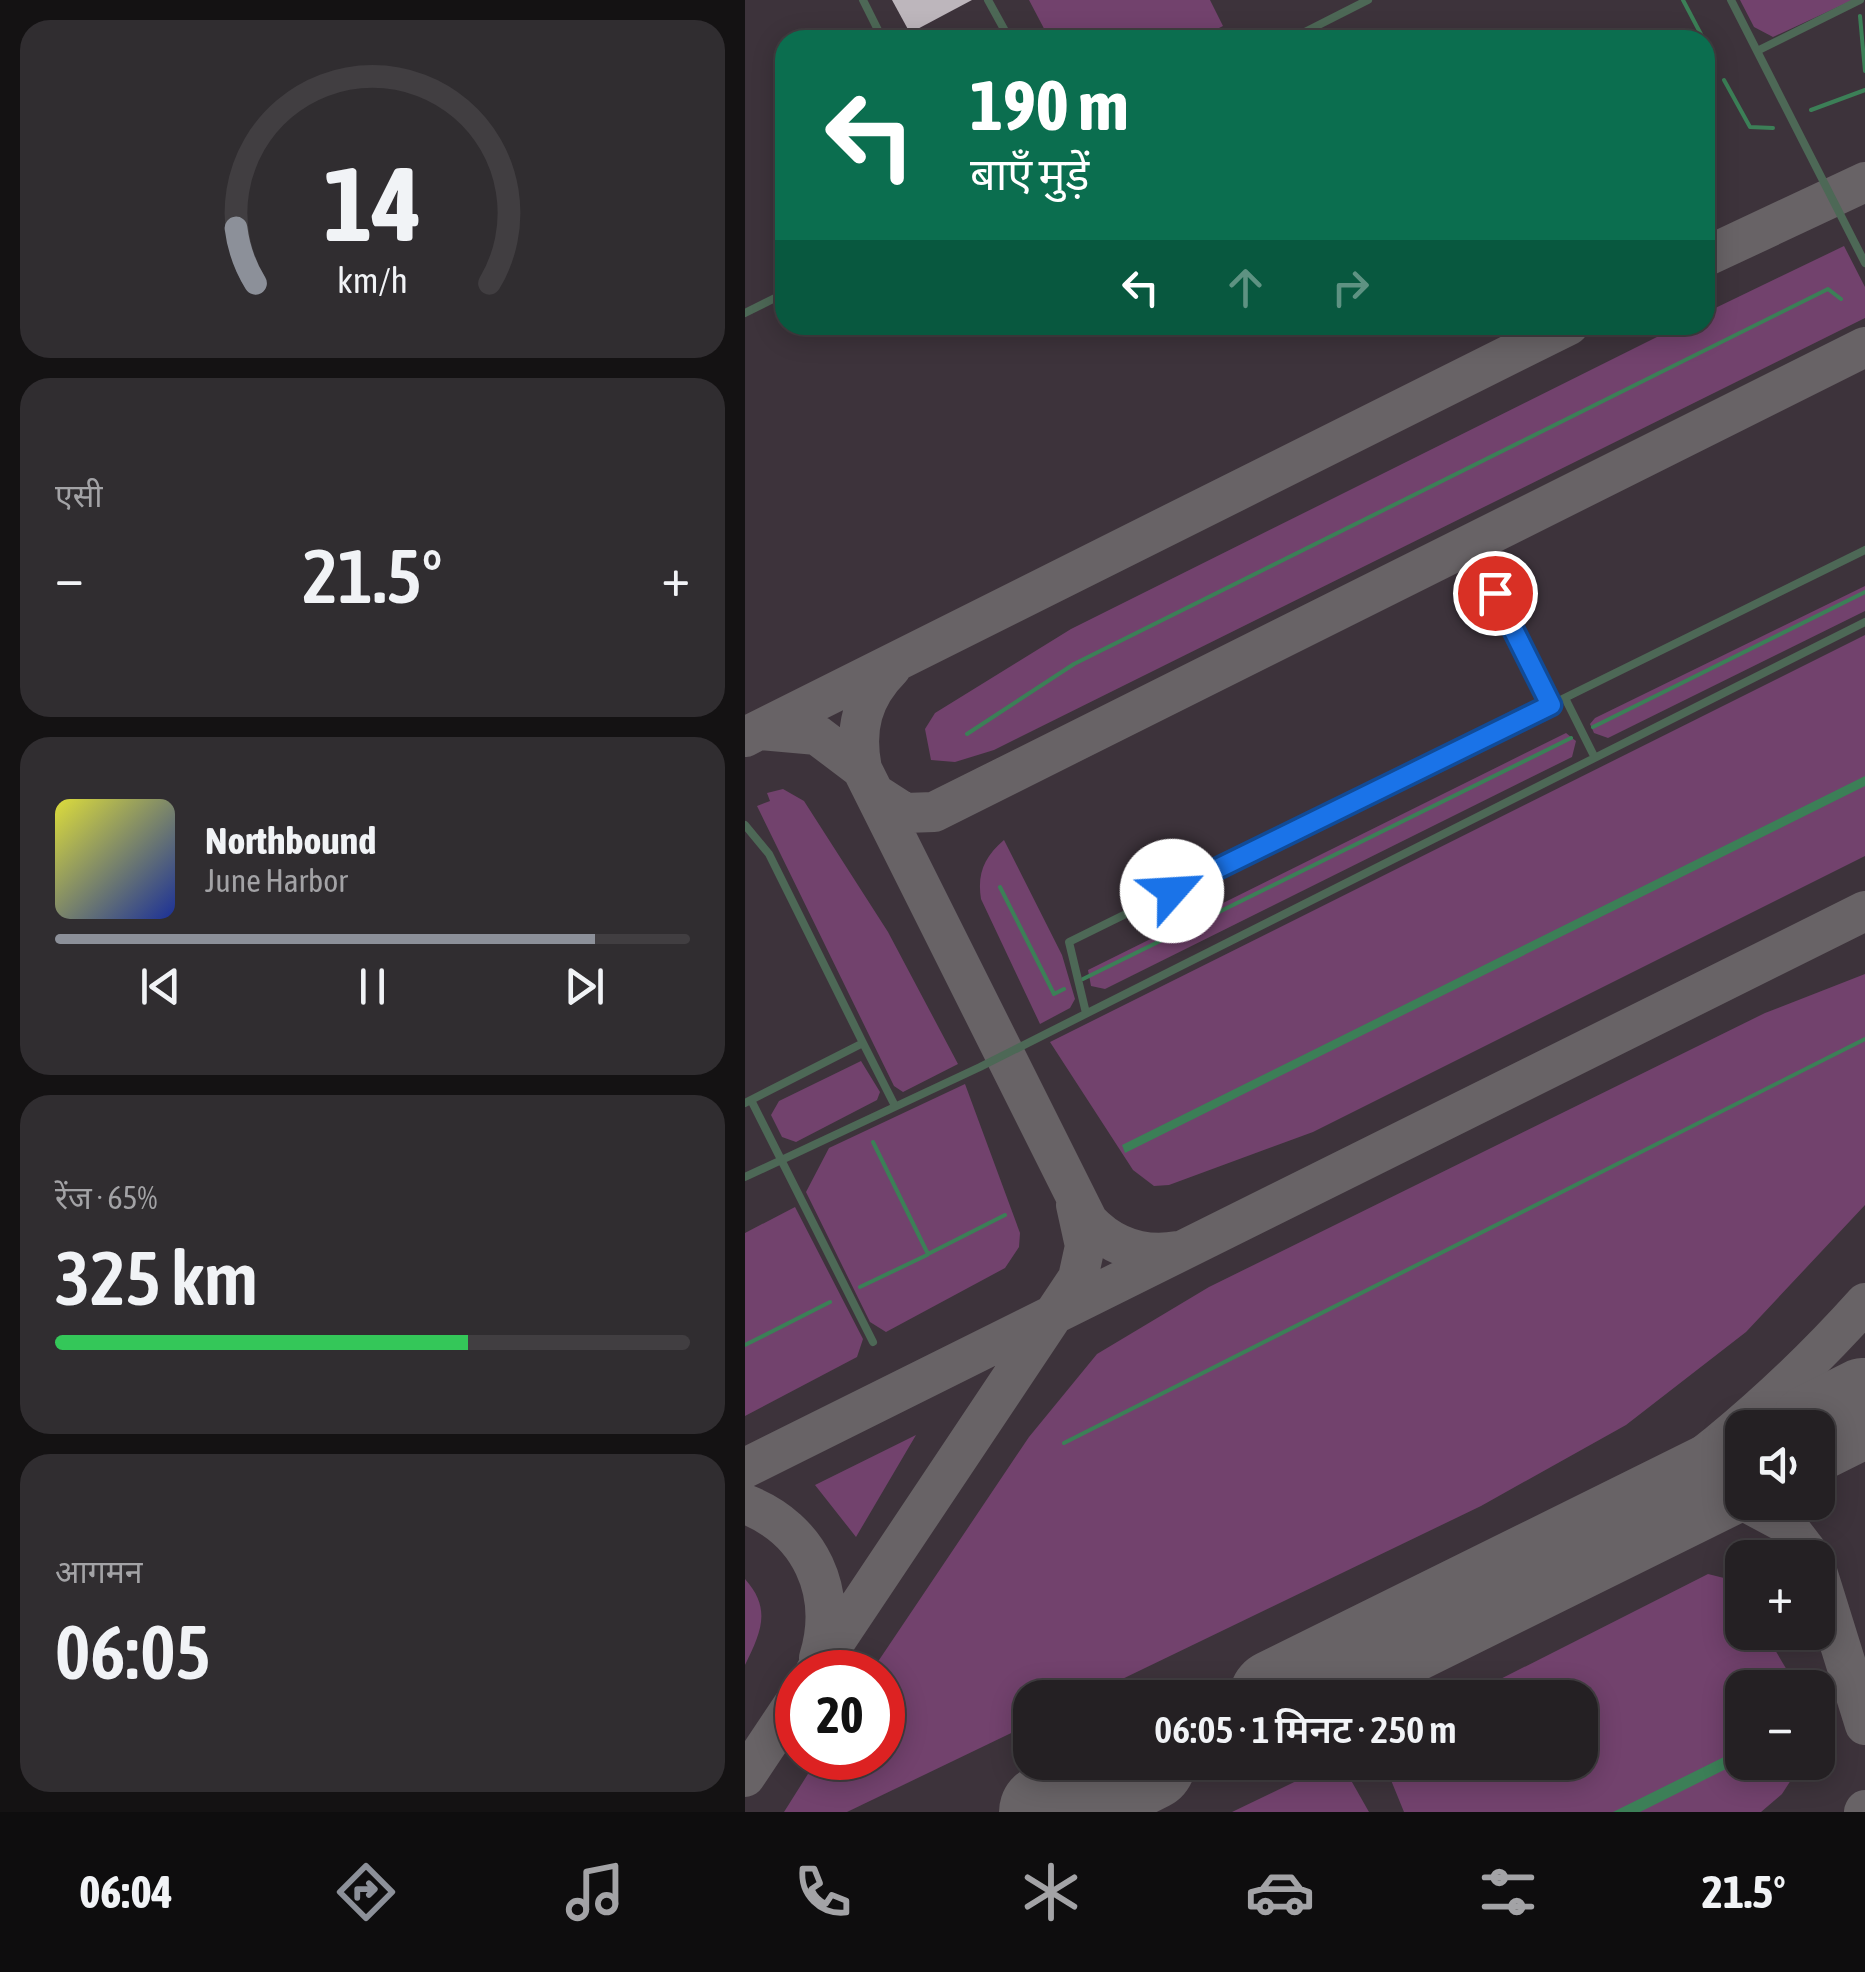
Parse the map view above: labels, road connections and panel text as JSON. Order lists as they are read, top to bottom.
{
  "page": {
    "turn": ["190 m", "बाएँ मुड़ें"],
    "tile": [
      "एसी",
      ["रेंज · 65%", "325 km"],
      ["आगमन", "06:05"]
    ],
    "heat": ["−", "21.5°", "+"],
    "song": ["Northbound", "June Harbor"],
    "map_buttons": ["+", "−"],
    "limit": "20",
    "trip": "06:05 · 1 मिनट · 250 m",
    "tabs": ["06:04", "21.5°"],
    "gauge": ["14", "km/h"]
  }
}
